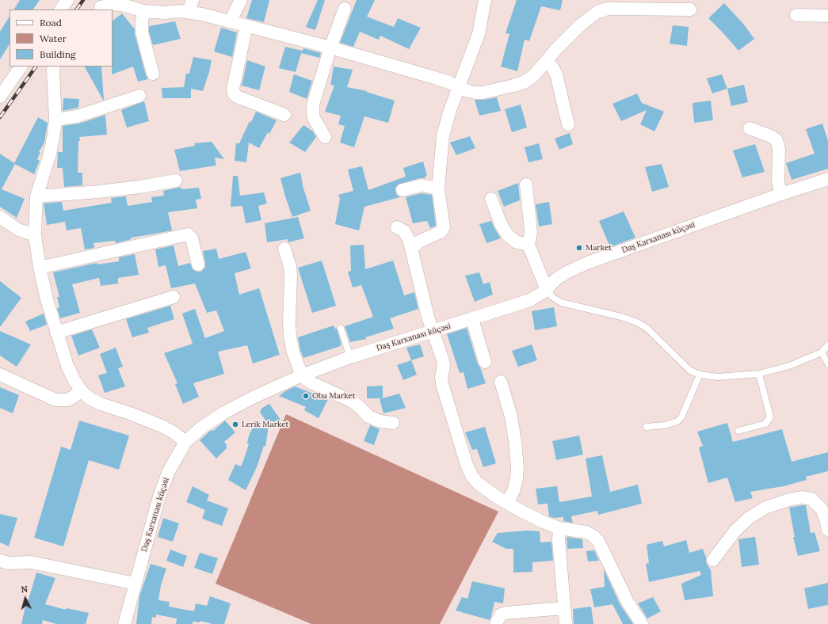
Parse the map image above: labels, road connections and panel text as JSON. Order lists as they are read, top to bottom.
{
  "streets": {
    "street": ["Daş Karxanası küçəsi"]
  },
  "places": ["Market", "Oba Market", "Lerik Market"],
  "legend": ["Road", "Water", "Building"],
  "north": "top"
}
